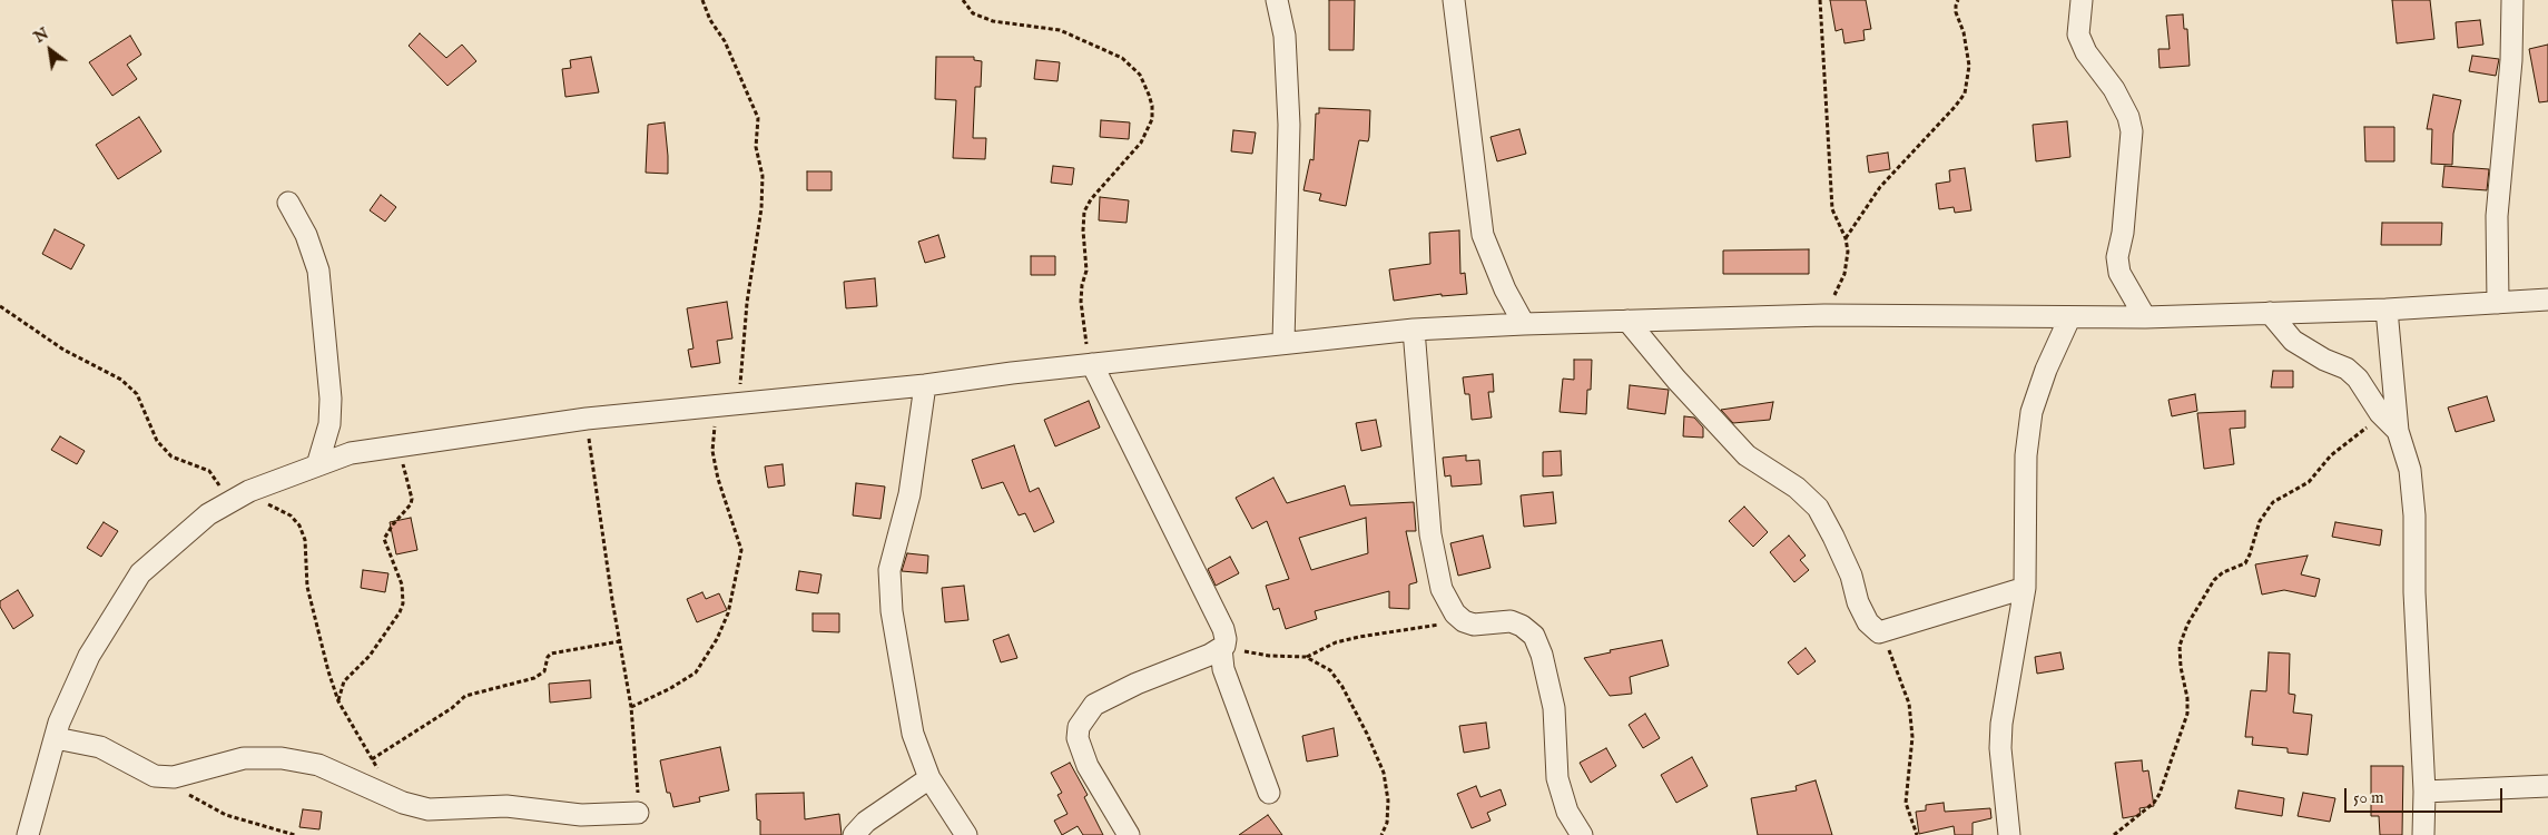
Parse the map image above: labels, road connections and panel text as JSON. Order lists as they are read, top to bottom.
{
  "scale_bar": "50 m",
  "north": "top left"
}
